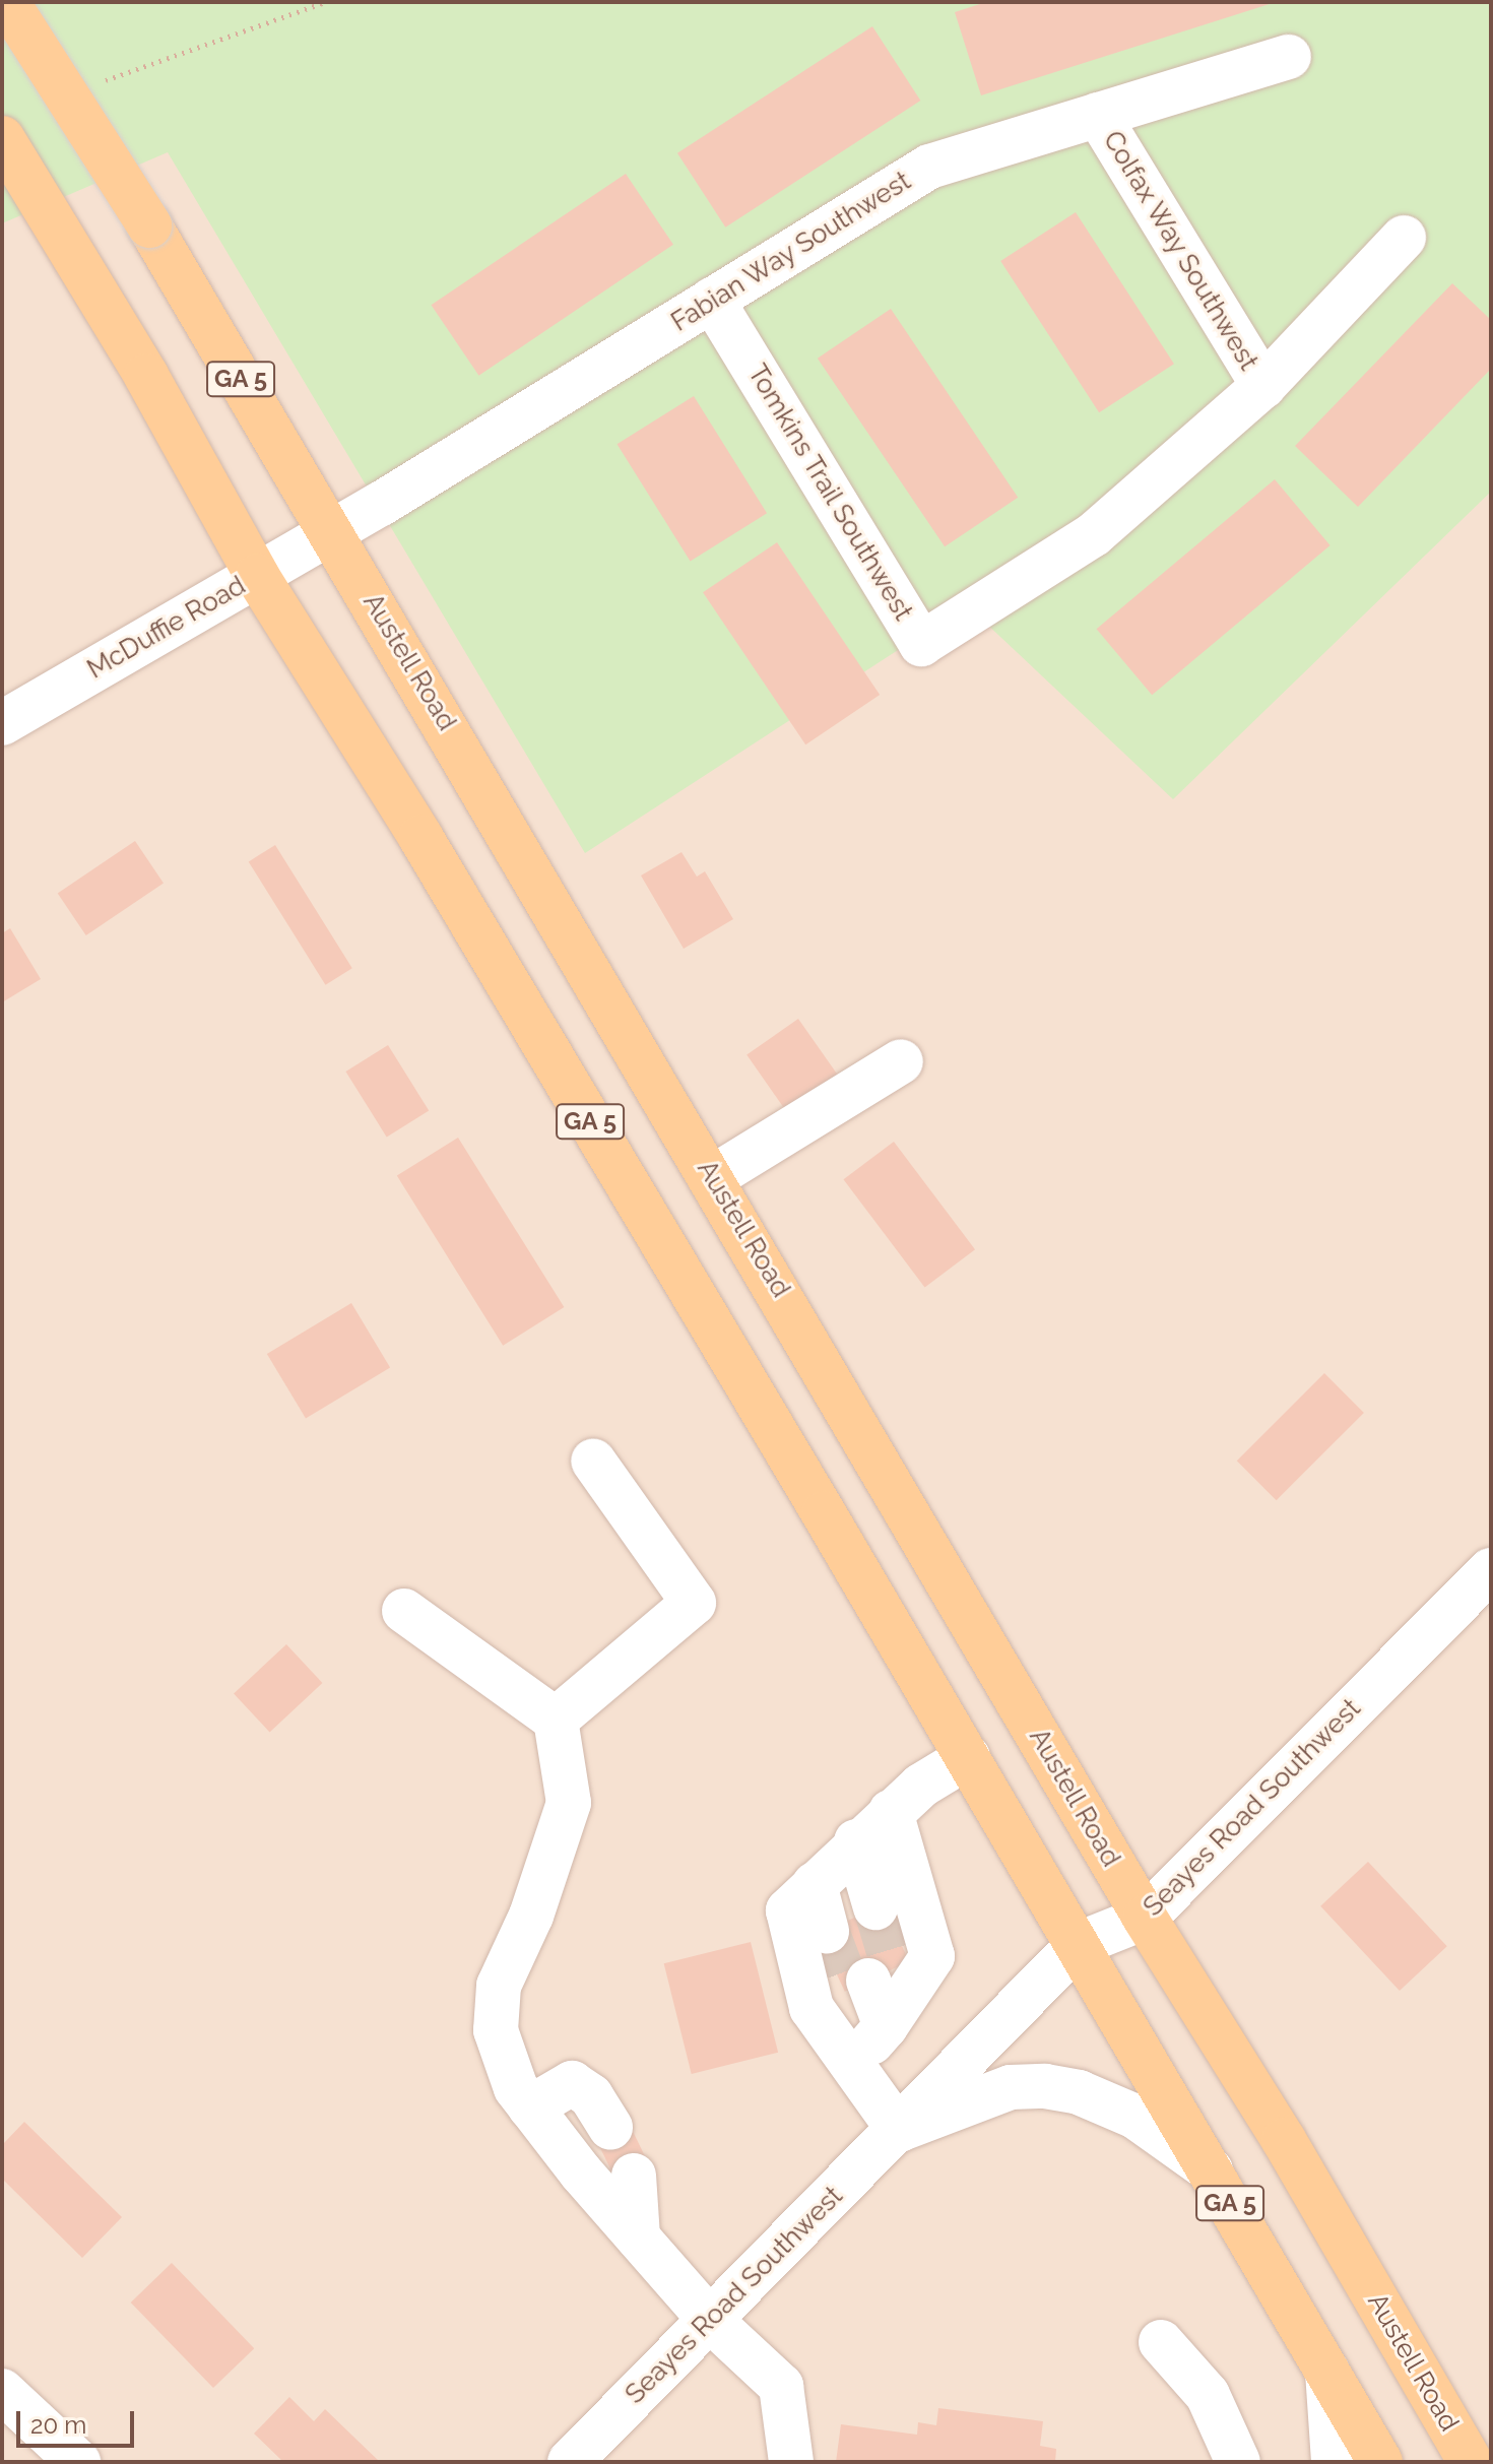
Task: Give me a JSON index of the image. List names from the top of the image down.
{
  "streets": {
    "main road": ["GA 5", "Austell Road"],
    "street": [
      "Colfax Way Southwest",
      "Fabian Way Southwest",
      "Tomkins Trail Southwest",
      "McDuffie Road",
      "Seayes Road Southwest"
    ]
  },
  "crossings": [
    ["Colfax Way Southwest", "Fabian Way Southwest"],
    ["Colfax Way Southwest", "Tomkins Trail Southwest"],
    ["Fabian Way Southwest", "Tomkins Trail Southwest"],
    ["Fabian Way Southwest", "McDuffie Road"],
    ["Fabian Way Southwest", "Austell Road"],
    ["GA 5", "McDuffie Road"],
    ["GA 5", "Seayes Road Southwest"],
    ["McDuffie Road", "Austell Road"],
    ["Austell Road", "Seayes Road Southwest"]
  ],
  "scale_bar": "20 m"
}
